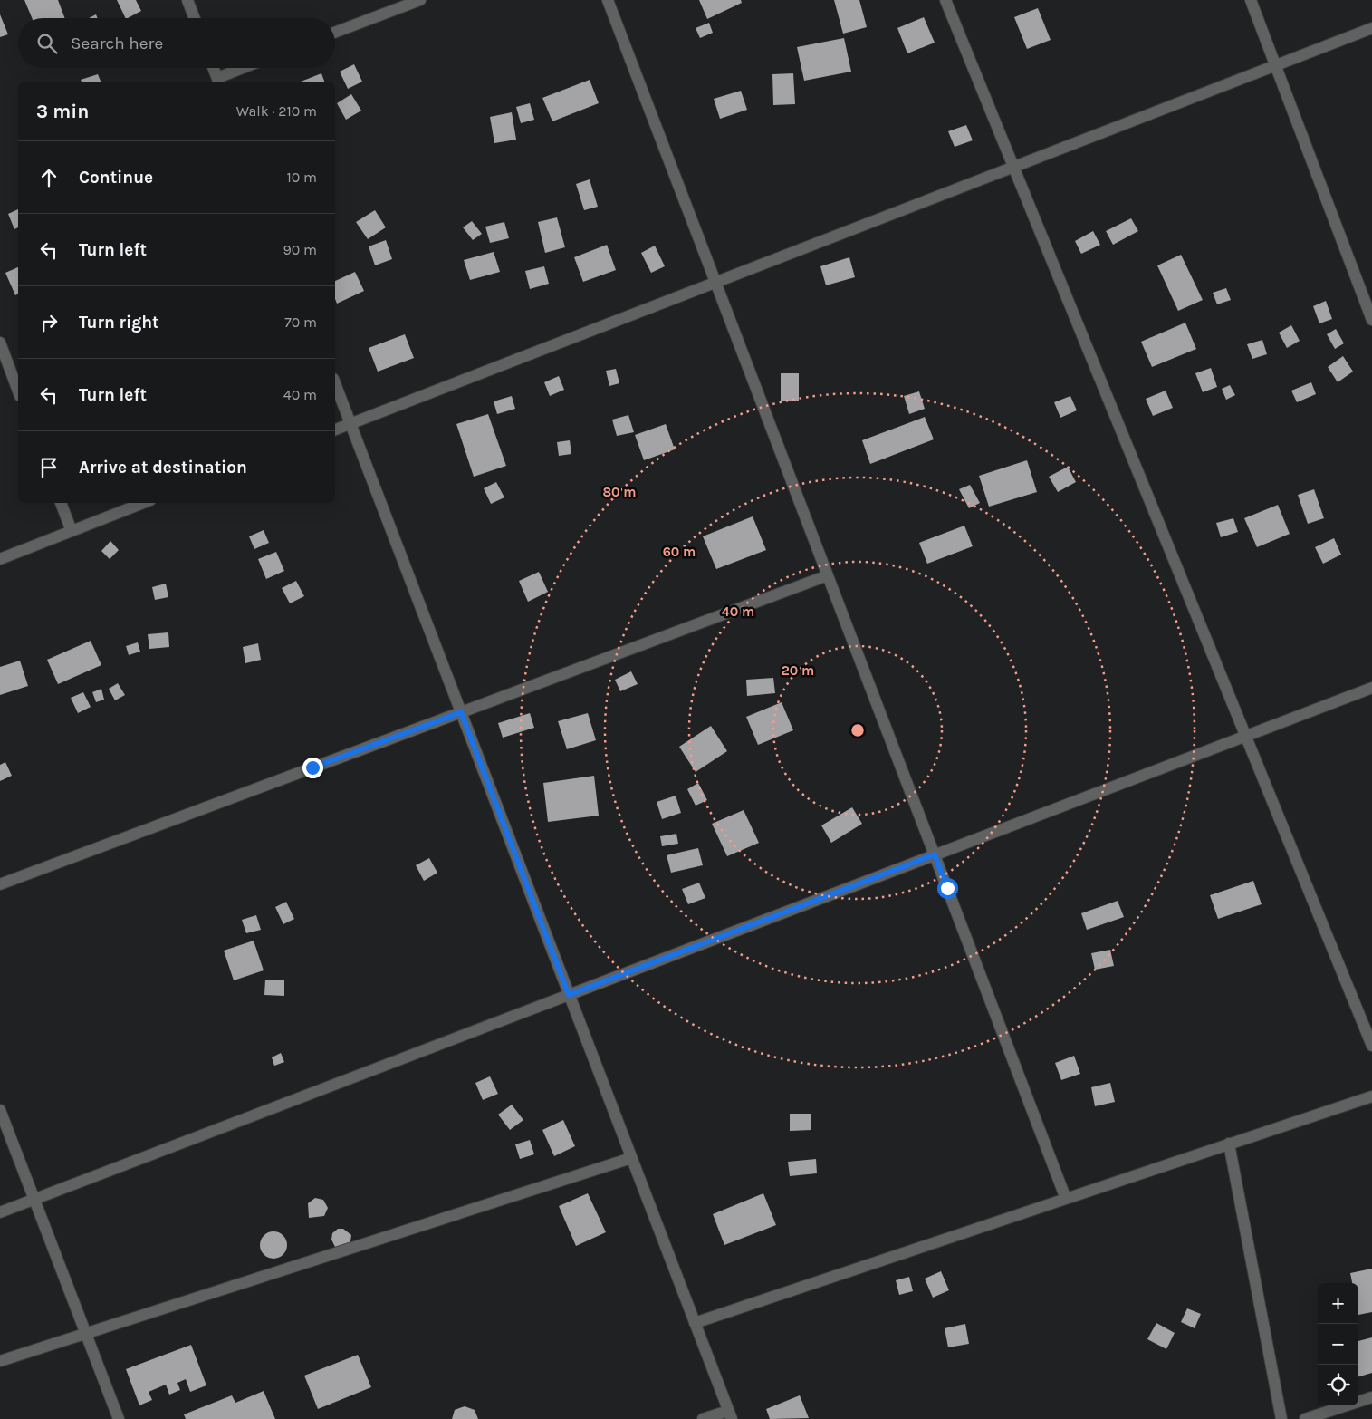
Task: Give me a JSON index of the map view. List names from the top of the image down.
{
  "page": {
    "search": "Search here",
    "heading": ["3 min", "Walk · 210 m"],
    "list": [
      ["Continue", "10 m"],
      ["Turn left", "90 m"],
      ["Turn right", "70 m"],
      ["Turn left", "40 m"],
      "Arrive at destination"
    ],
    "map_buttons": ["+", "−"]
  },
  "rings": [
    "80 m",
    "60 m",
    "40 m",
    "20 m"
  ]
}
